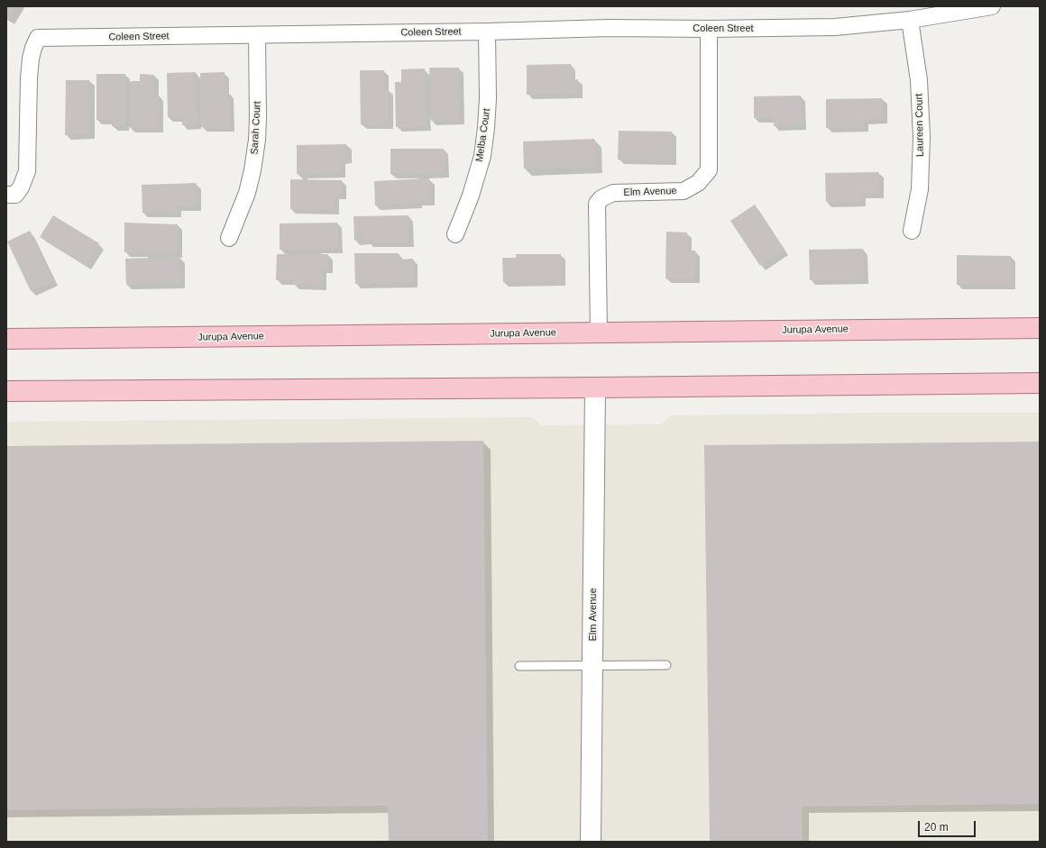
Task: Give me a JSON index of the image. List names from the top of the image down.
{
  "streets": {
    "main road": ["Jurupa Avenue"],
    "street": [
      "Coleen Street",
      "Laureen Court",
      "Sarah Court",
      "Melba Court",
      "Elm Avenue"
    ]
  },
  "crossings": [
    ["Coleen Street", "Laureen Court"],
    ["Coleen Street", "Sarah Court"],
    ["Coleen Street", "Melba Court"],
    ["Coleen Street", "Elm Avenue"],
    ["Elm Avenue", "Jurupa Avenue"]
  ],
  "scale_bar": "20 m"
}
